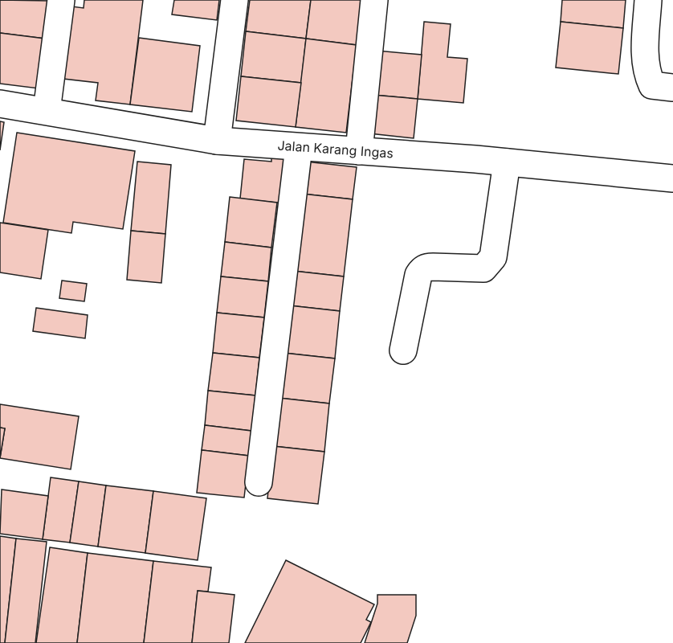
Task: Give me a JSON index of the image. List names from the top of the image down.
{
  "streets": {
    "street": ["Jalan Karang Ingas"]
  }
}
